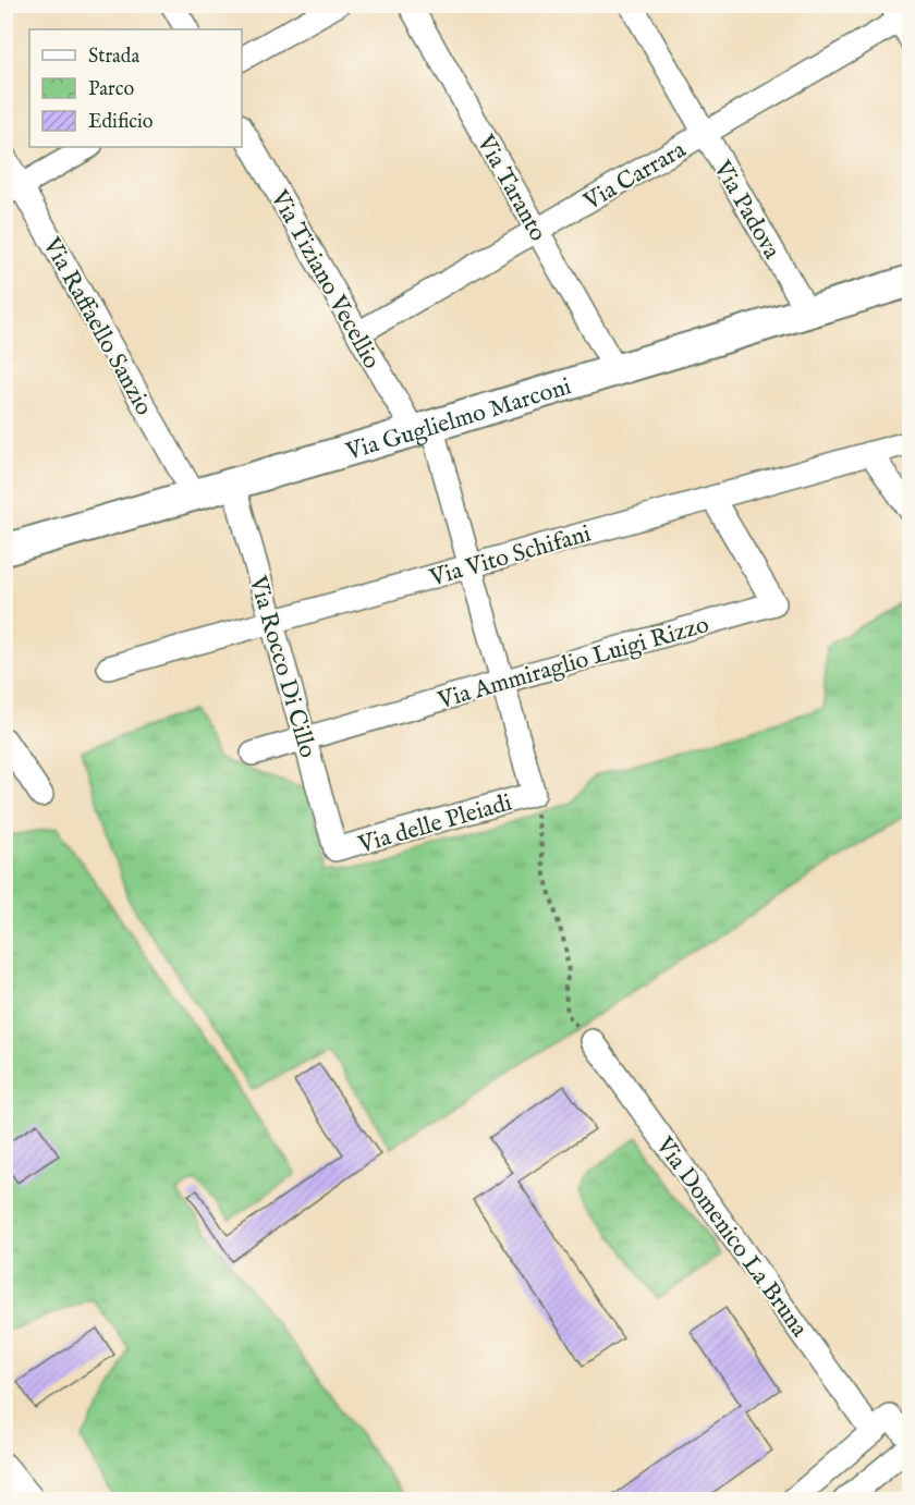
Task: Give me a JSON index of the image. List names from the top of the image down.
{
  "streets": {
    "main road": ["Via Guglielmo Marconi"],
    "street": [
      "Via Carrara",
      "Via Taranto",
      "Via Padova",
      "Via Tiziano Vecellio",
      "Via Raffaello Sanzio",
      "Via Vito Schifani",
      "Via Ammiraglio Luigi Rizzo",
      "Via Rocco Di Cillo",
      "Via delle Pleiadi",
      "Via Domenico La Bruna"
    ]
  },
  "crossings": [
    ["Via Carrara", "Via Taranto"],
    ["Via Carrara", "Via Padova"],
    ["Via Carrara", "Via Tiziano Vecellio"],
    ["Via Taranto", "Via Guglielmo Marconi"],
    ["Via Padova", "Via Guglielmo Marconi"],
    ["Via Tiziano Vecellio", "Via Guglielmo Marconi"],
    ["Via Tiziano Vecellio", "Via Vito Schifani"],
    ["Via Tiziano Vecellio", "Via Ammiraglio Luigi Rizzo"],
    ["Via Tiziano Vecellio", "Via delle Pleiadi"],
    ["Via Raffaello Sanzio", "Via Guglielmo Marconi"],
    ["Via Guglielmo Marconi", "Via Rocco Di Cillo"],
    ["Via Vito Schifani", "Via Ammiraglio Luigi Rizzo"],
    ["Via Vito Schifani", "Via Rocco Di Cillo"],
    ["Via Ammiraglio Luigi Rizzo", "Via Rocco Di Cillo"],
    ["Via Rocco Di Cillo", "Via delle Pleiadi"]
  ],
  "legend": ["Strada", "Parco", "Edificio"]
}
